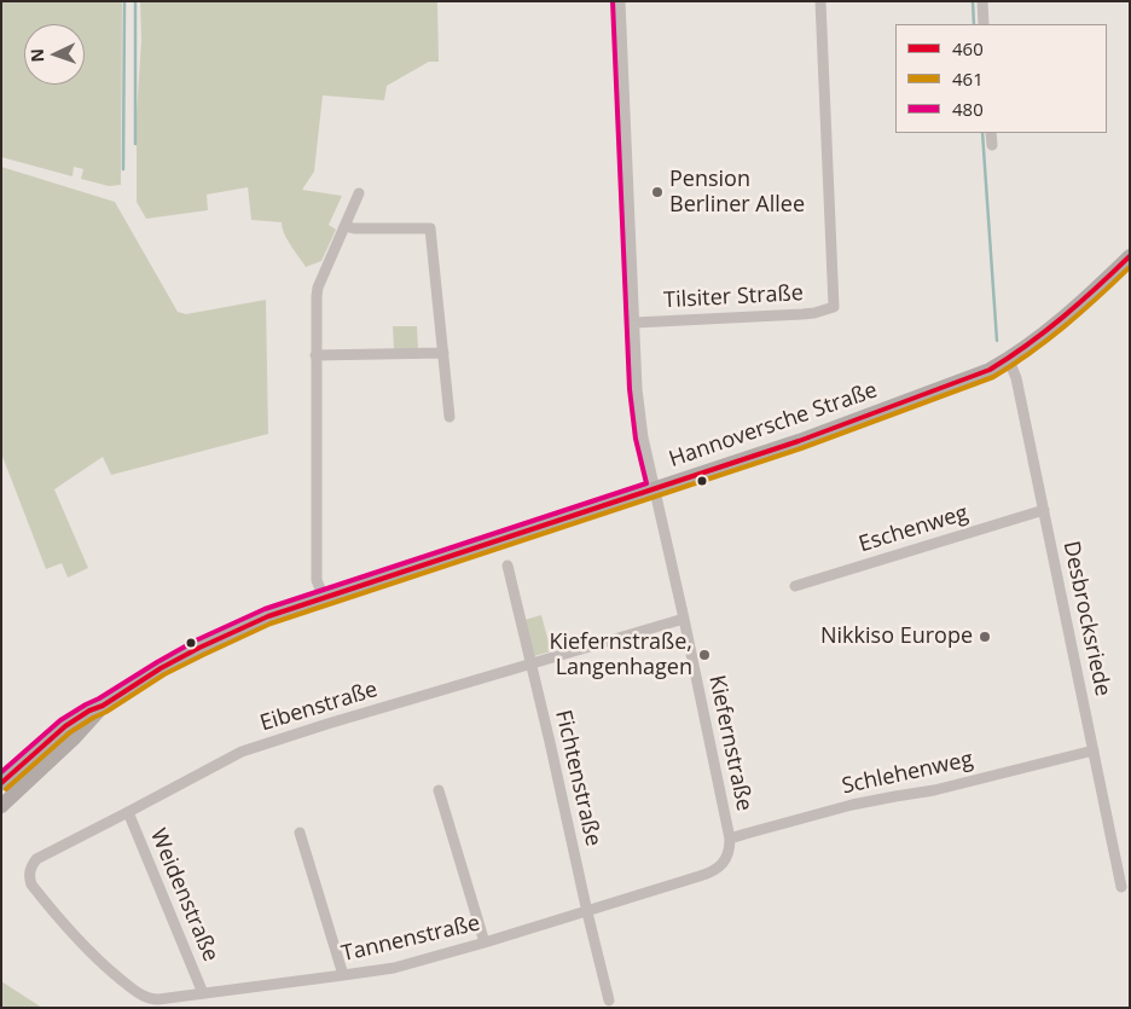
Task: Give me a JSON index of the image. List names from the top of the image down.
{
  "streets": {
    "main road": ["Hannoversche Straße"],
    "street": [
      "Tilsiter Straße",
      "Eschenweg",
      "Desbrocksriede",
      "Eibenstraße",
      "Kiefernstraße",
      "Schlehenweg",
      "Fichtenstraße",
      "Weidenstraße",
      "Tannenstraße"
    ]
  },
  "crossings": [
    ["Tilsiter Straße", "Kiefernstraße"],
    ["Hannoversche Straße", "Desbrocksriede"],
    ["Hannoversche Straße", "Kiefernstraße"],
    ["Eschenweg", "Desbrocksriede"],
    ["Desbrocksriede", "Schlehenweg"],
    ["Eibenstraße", "Kiefernstraße"],
    ["Eibenstraße", "Fichtenstraße"],
    ["Eibenstraße", "Weidenstraße"],
    ["Eibenstraße", "Tannenstraße"],
    ["Kiefernstraße", "Schlehenweg"],
    ["Kiefernstraße", "Fichtenstraße"],
    ["Kiefernstraße", "Tannenstraße"],
    ["Fichtenstraße", "Tannenstraße"],
    ["Weidenstraße", "Tannenstraße"]
  ],
  "places": ["Pension Berliner Allee", "Nikkiso Europe", "Kiefernstraße, Langenhagen"],
  "lines": ["transit line 480", "transit line 460", "transit line 461"],
  "legend": ["460", "461", "480"],
  "north": "left"
}
